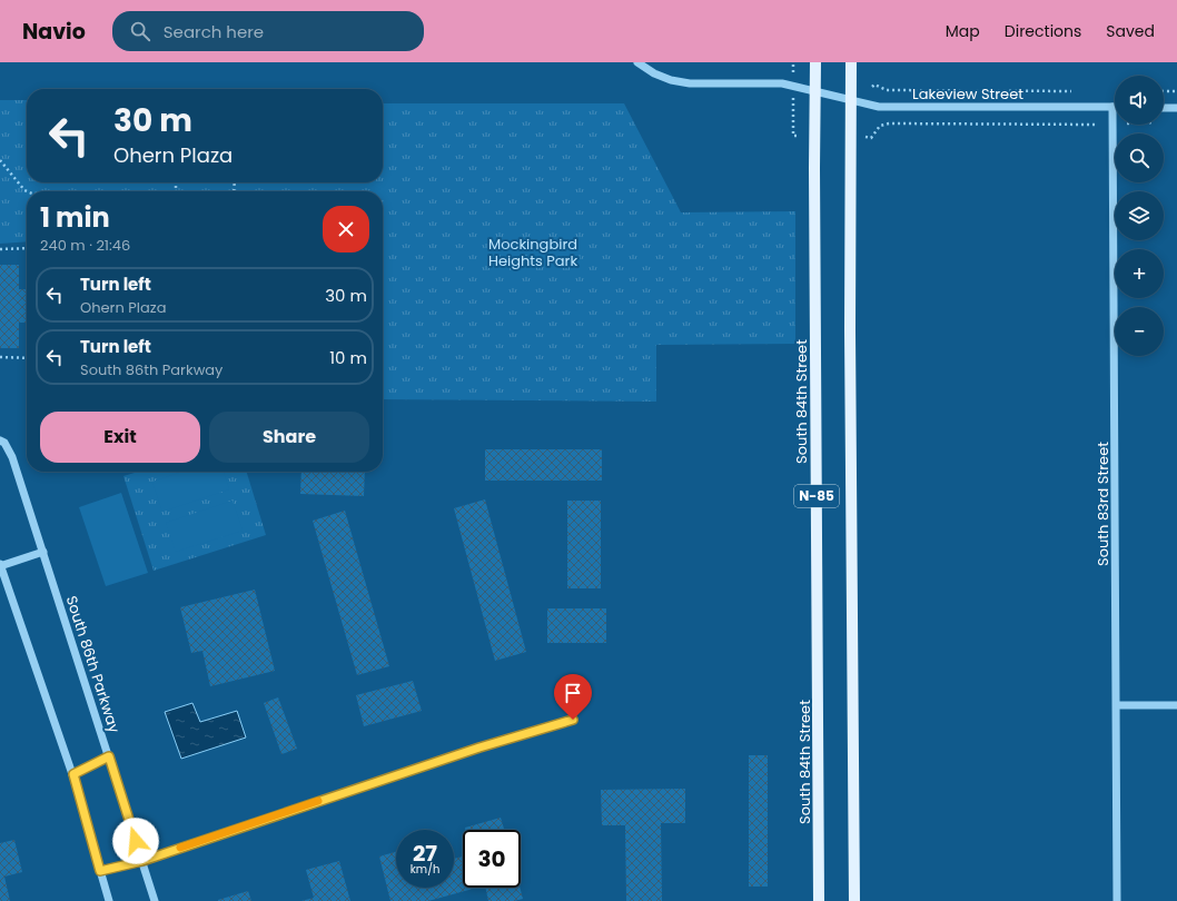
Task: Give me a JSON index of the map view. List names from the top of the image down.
{
  "streets": {
    "main road": ["South 84th Street", "N-85"],
    "street": ["Lakeview Street", "South 83rd Street", "South 86th Parkway"]
  },
  "crossings": [
    ["Lakeview Street", "South 84th Street"],
    ["Lakeview Street", "N-85"],
    ["Lakeview Street", "South 83rd Street"]
  ],
  "parks": ["Mockingbird Heights Park"],
  "page": {
    "header": "Navio",
    "search": "Search here",
    "nav": ["Map", "Directions", "Saved"],
    "map_buttons": ["+", "−"],
    "turn": ["30 m", "Ohern Plaza"],
    "heading": ["1 min", "240 m · 21:46"],
    "list": [
      {
        "name": "Turn left",
        "note": "Ohern Plaza",
        "value": "30 m"
      },
      {
        "name": "Turn left",
        "note": "South 86th Parkway",
        "value": "10 m"
      }
    ],
    "buttons": ["Exit", "Share"],
    "speed": "27 km/h",
    "limit": "30"
  }
}
